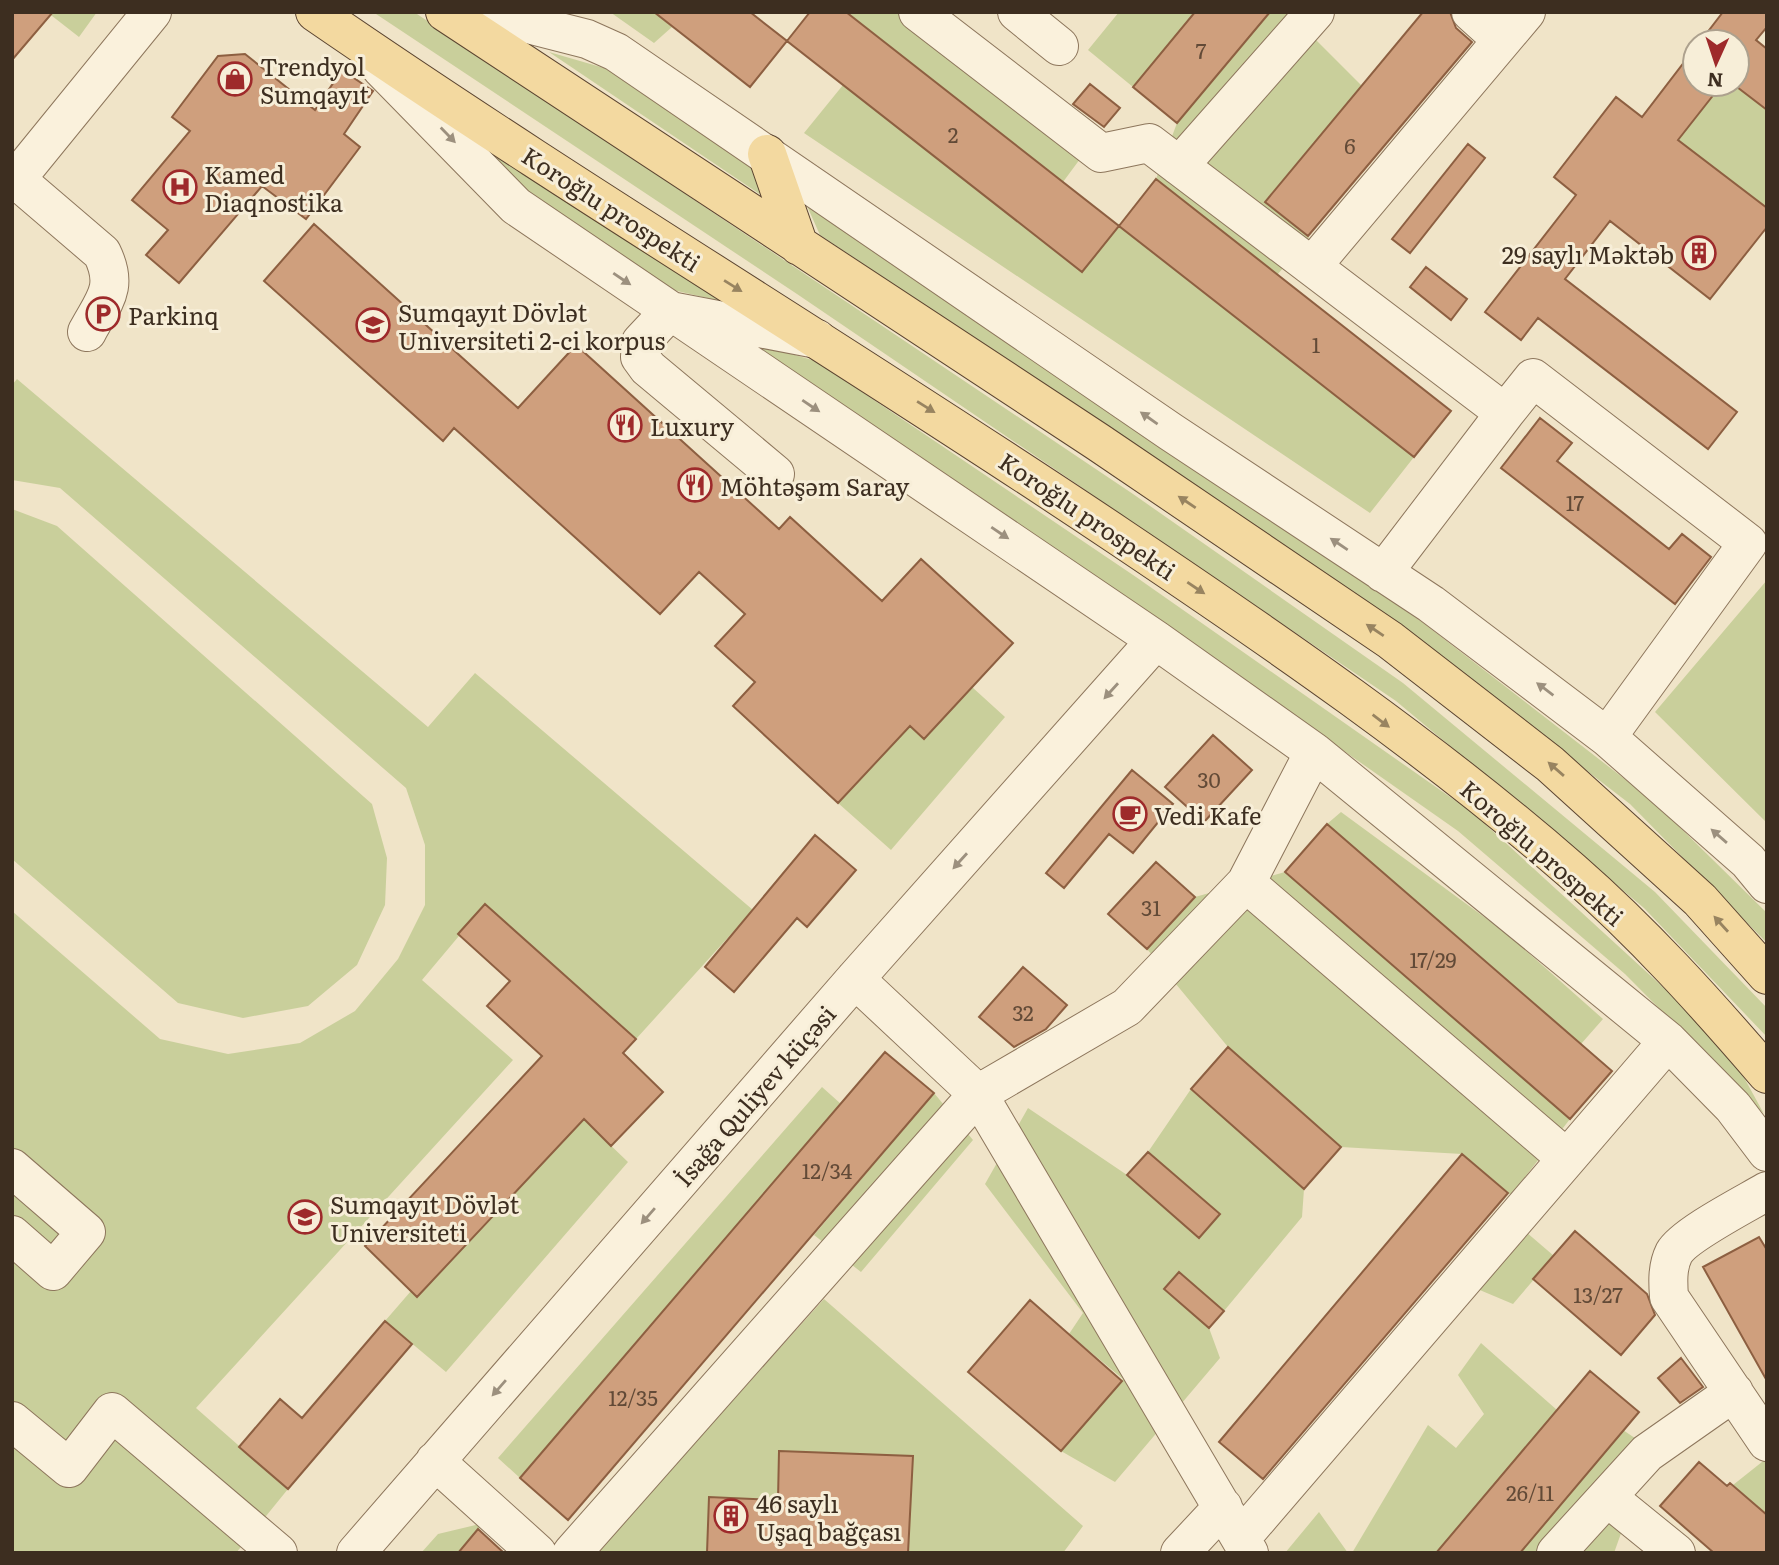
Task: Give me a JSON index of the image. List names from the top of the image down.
{
  "streets": {
    "main road": ["Koroğlu prospekti"],
    "street": ["İsağa Quliyev küçəsi"]
  },
  "places": {
    "shop": ["Trendyol Sumqayıt"],
    "hospital": ["Kamed Diaqnostika"],
    "building": ["29 saylı Məktəb", "46 saylı Uşaq bağçası"],
    "parking": ["Parkinq"],
    "school or university": ["Sumqayıt Dövlət Universiteti 2-ci korpus", "Sumqayıt Dövlət Universiteti"],
    "restaurant": ["Luxury", "Möhtəşəm Saray"],
    "cafe": ["Vedi Kafe"]
  },
  "house_numbers": [
    "7",
    "2",
    "6",
    "1",
    "17",
    "30",
    "31",
    "17/29",
    "32",
    "12/34",
    "13/27",
    "12/35",
    "26/11"
  ],
  "north": "bottom"
}
